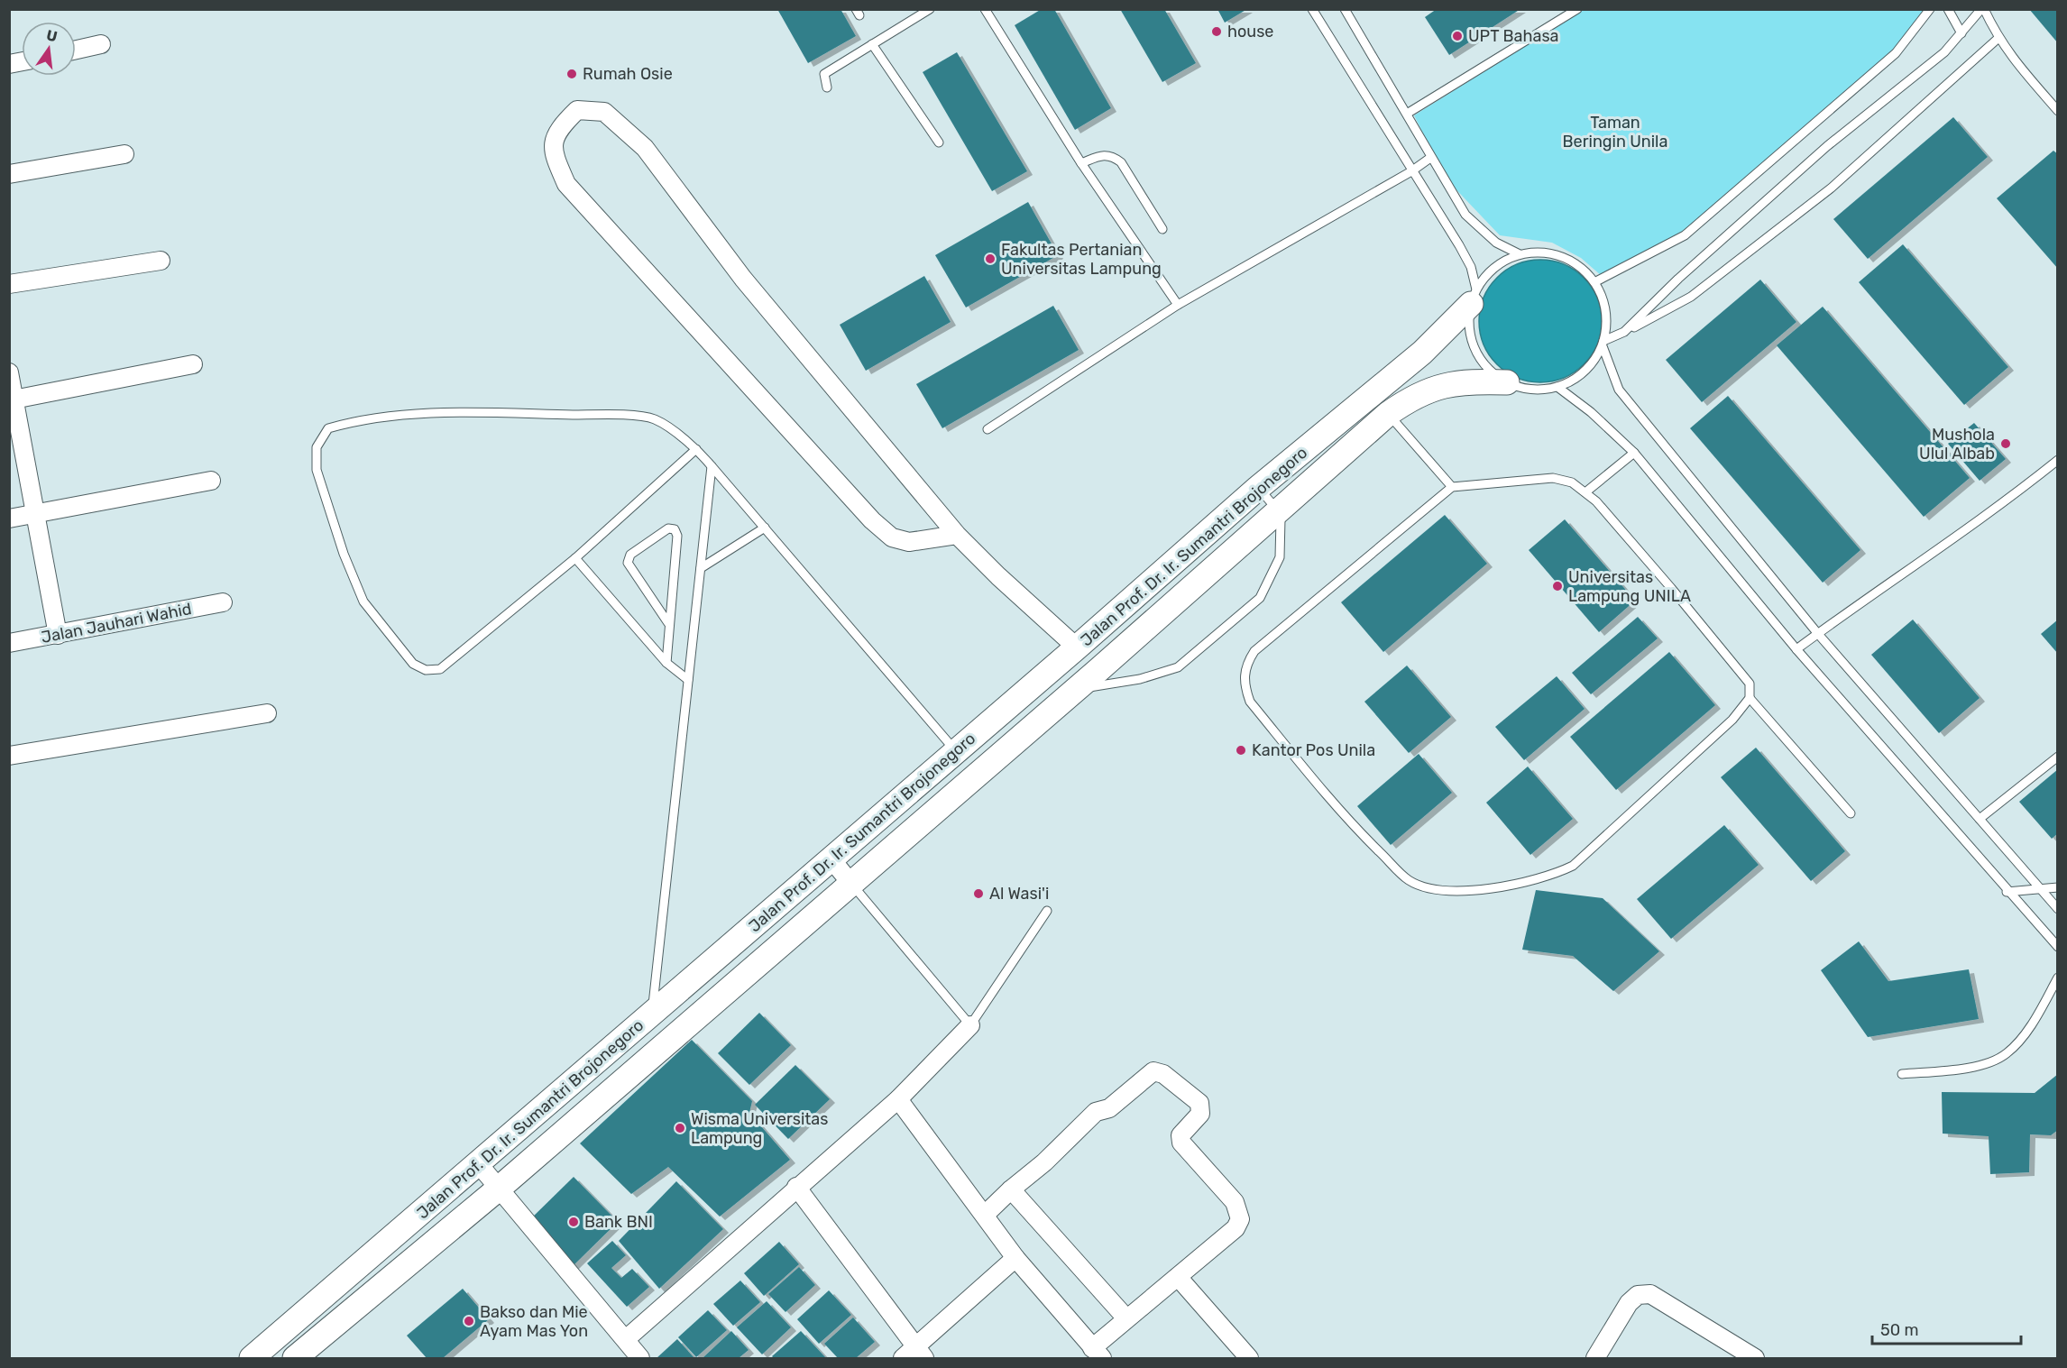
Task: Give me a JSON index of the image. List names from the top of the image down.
{
  "streets": {
    "street": ["Jalan Prof. Dr. Ir. Sumantri Brojonegoro", "Jalan Jauhari Wahid"]
  },
  "parks": ["Taman Beringin Unila"],
  "places": [
    "house",
    "UPT Bahasa",
    "Rumah Osie",
    "Fakultas Pertanian Universitas Lampung",
    "Mushola Ulul Albab",
    "Universitas Lampung UNILA",
    "Kantor Pos Unila",
    "Al Wasi'i",
    "Wisma Universitas Lampung",
    "Bank BNI",
    "Bakso dan Mie Ayam Mas Yon"
  ],
  "scale_bar": "50 m",
  "north": "top"
}
